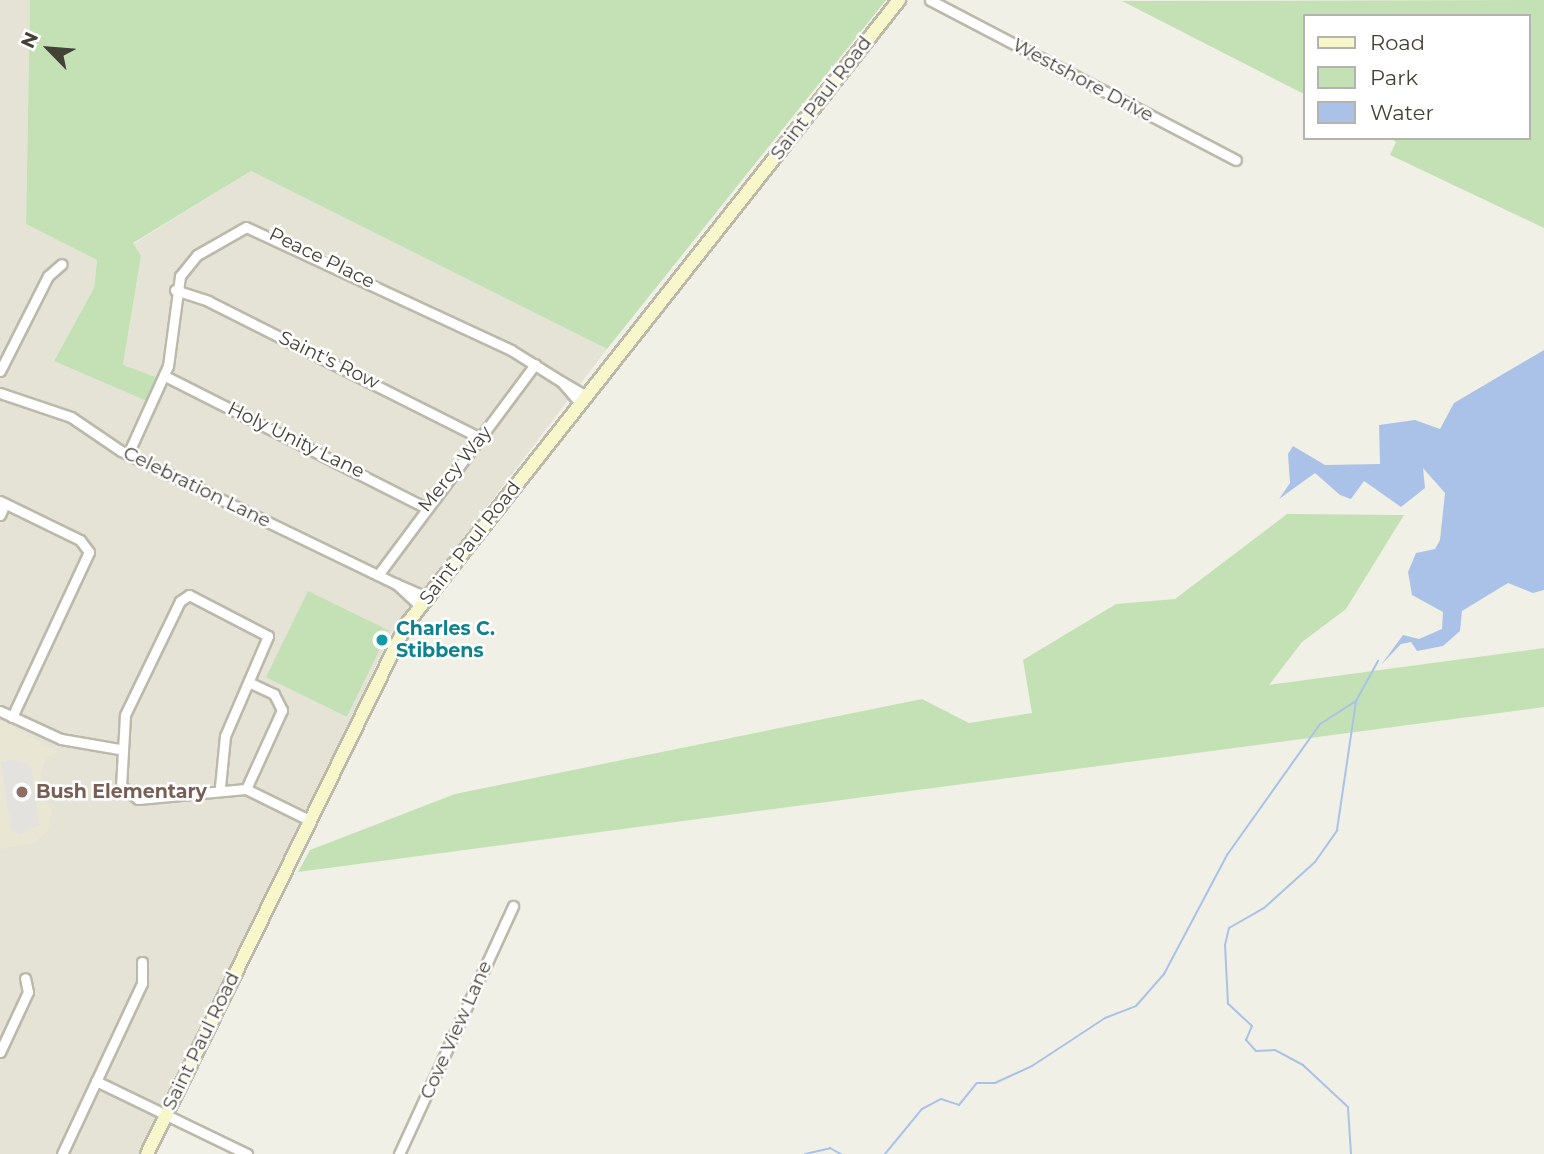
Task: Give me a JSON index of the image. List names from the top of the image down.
{
  "streets": {
    "street": [
      "Westshore Drive",
      "Saint Paul Road",
      "Peace Place",
      "Saint's Row",
      "Holy Unity Lane",
      "Mercy Way",
      "Celebration Lane",
      "Cove View Lane"
    ]
  },
  "crossings": [
    ["Saint Paul Road", "Peace Place"],
    ["Saint Paul Road", "Celebration Lane"],
    ["Peace Place", "Saint's Row"],
    ["Peace Place", "Holy Unity Lane"],
    ["Peace Place", "Mercy Way"],
    ["Peace Place", "Celebration Lane"],
    ["Saint's Row", "Mercy Way"],
    ["Holy Unity Lane", "Mercy Way"],
    ["Mercy Way", "Celebration Lane"]
  ],
  "places": ["Charles C. Stibbens", "Bush Elementary"],
  "legend": ["Road", "Park", "Water"],
  "north": "top left"
}
